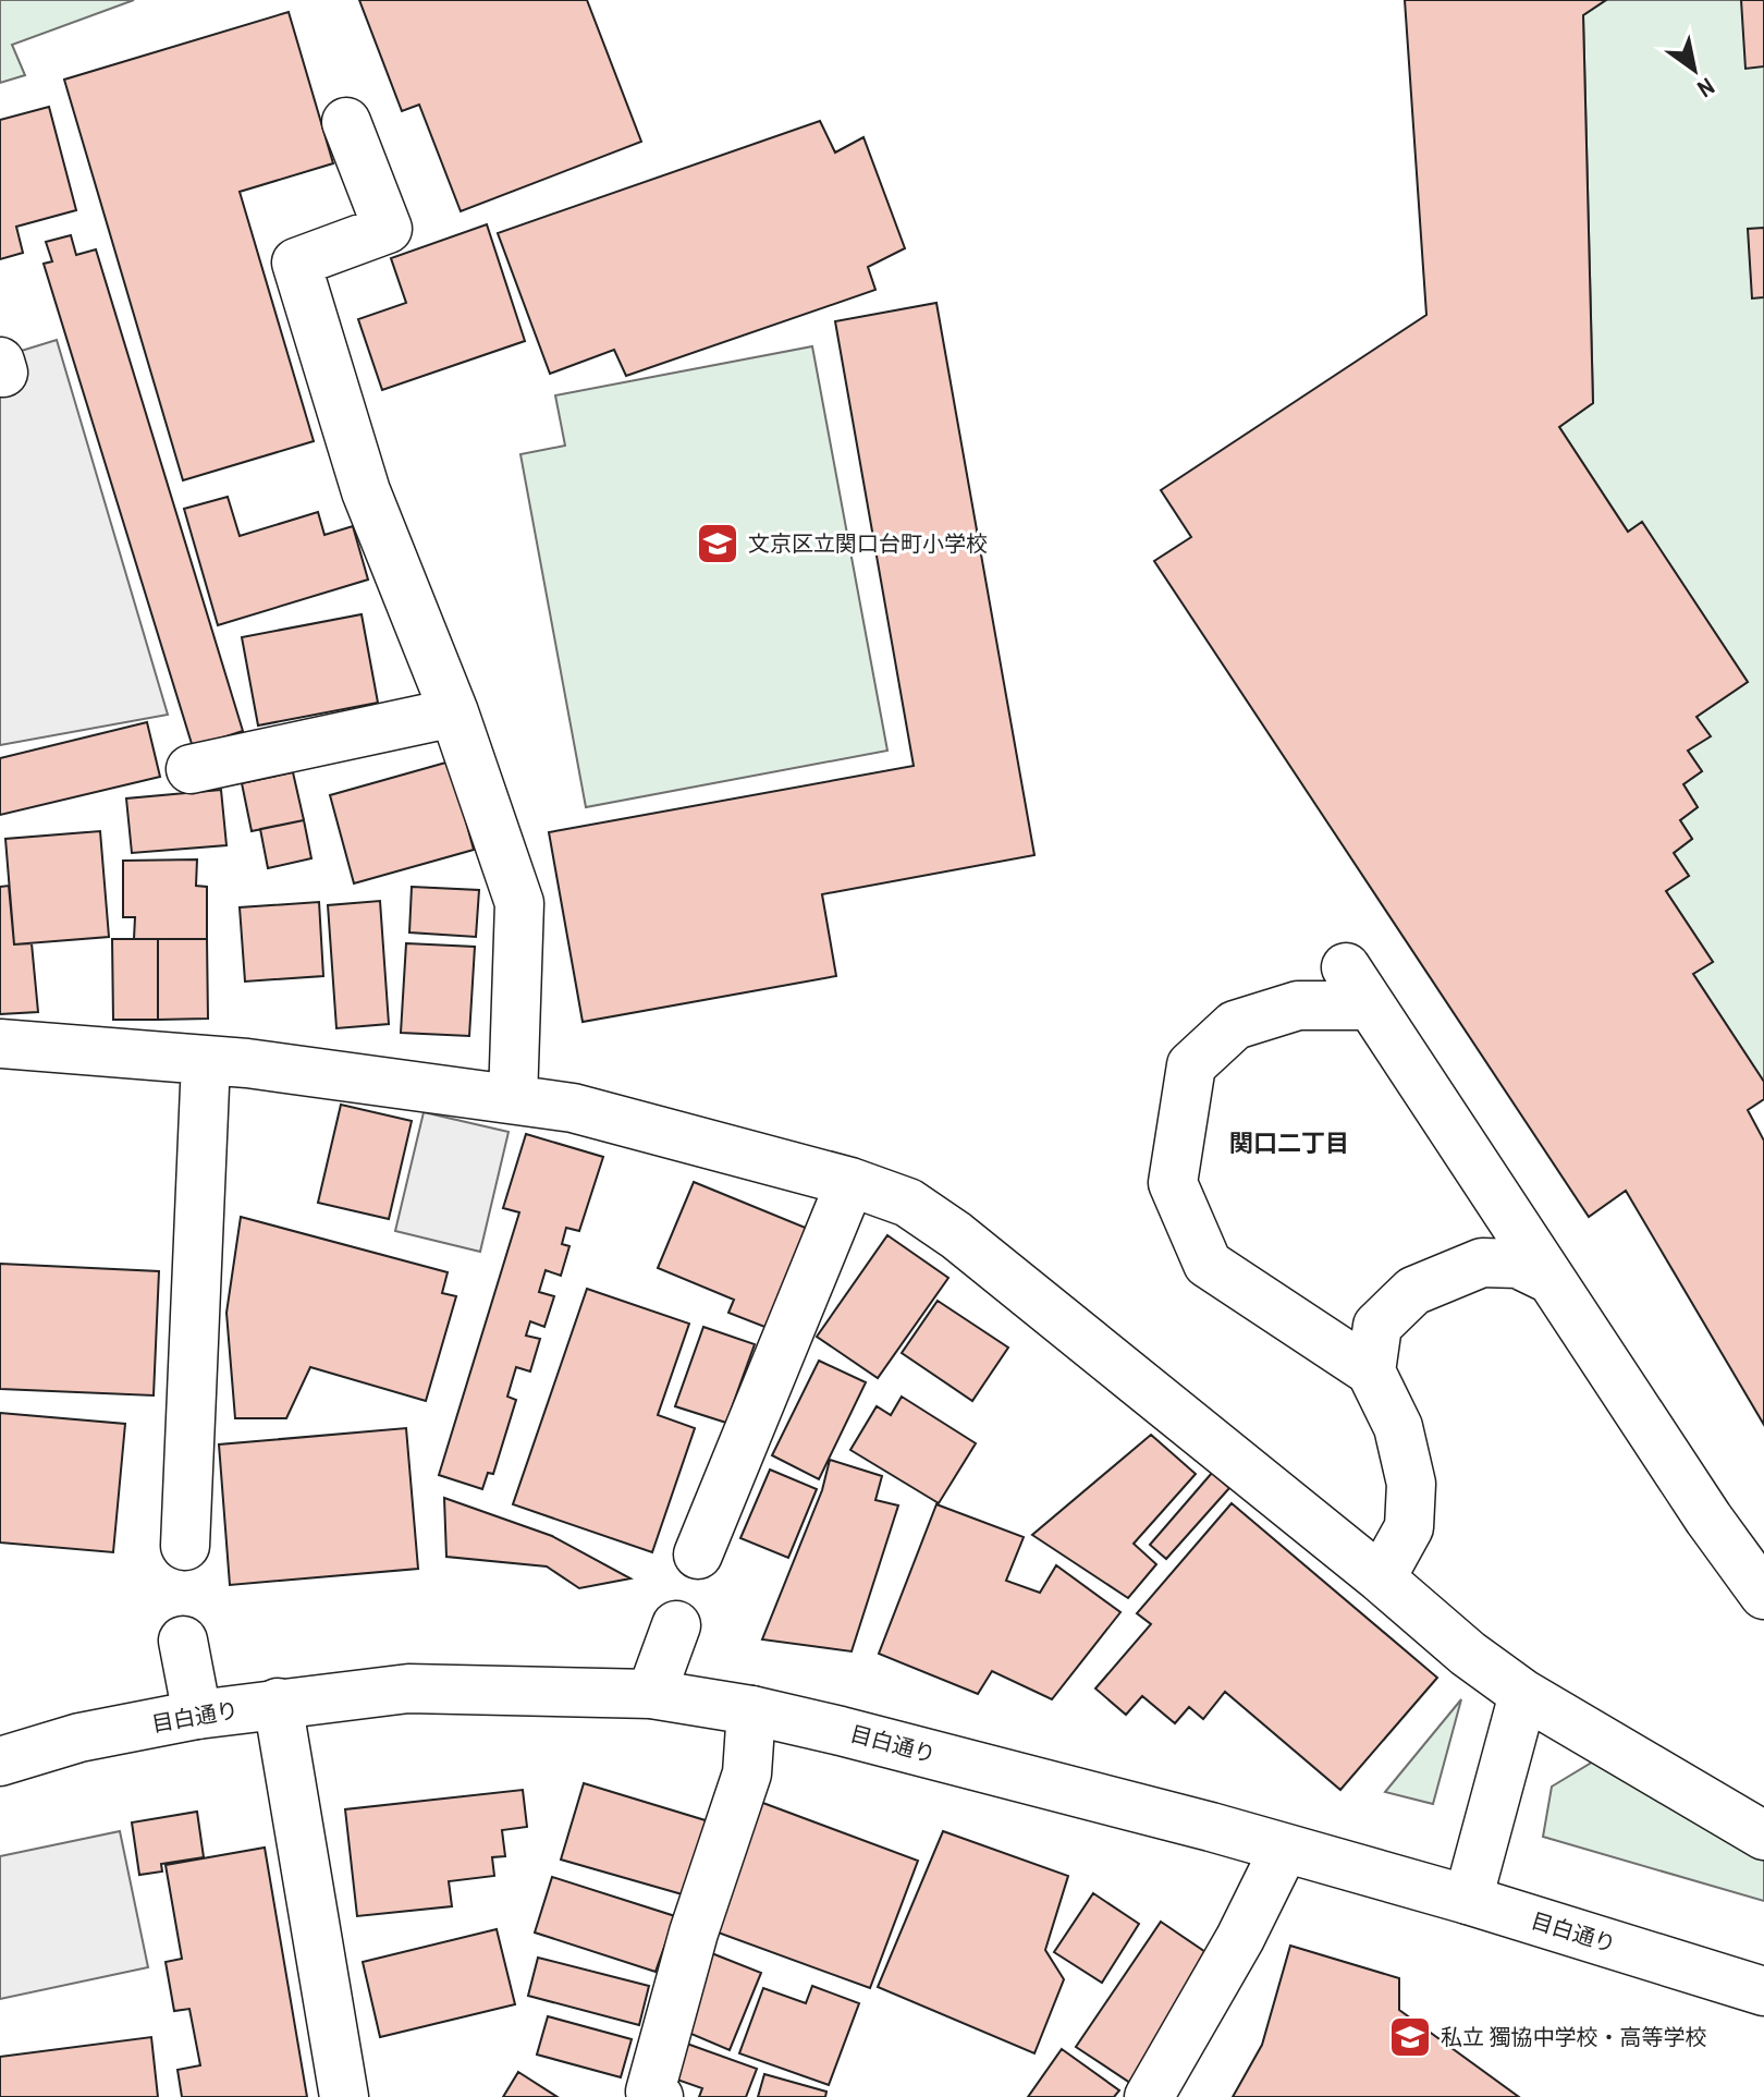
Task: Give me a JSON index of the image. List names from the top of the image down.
{
  "streets": {
    "street": ["目白通り"]
  },
  "districts": ["関口二丁目"],
  "places": {
    "school or university": ["文京区立関口台町小学校", "私立 獨協中学校・高等学校"]
  },
  "north": "bottom right"
}
